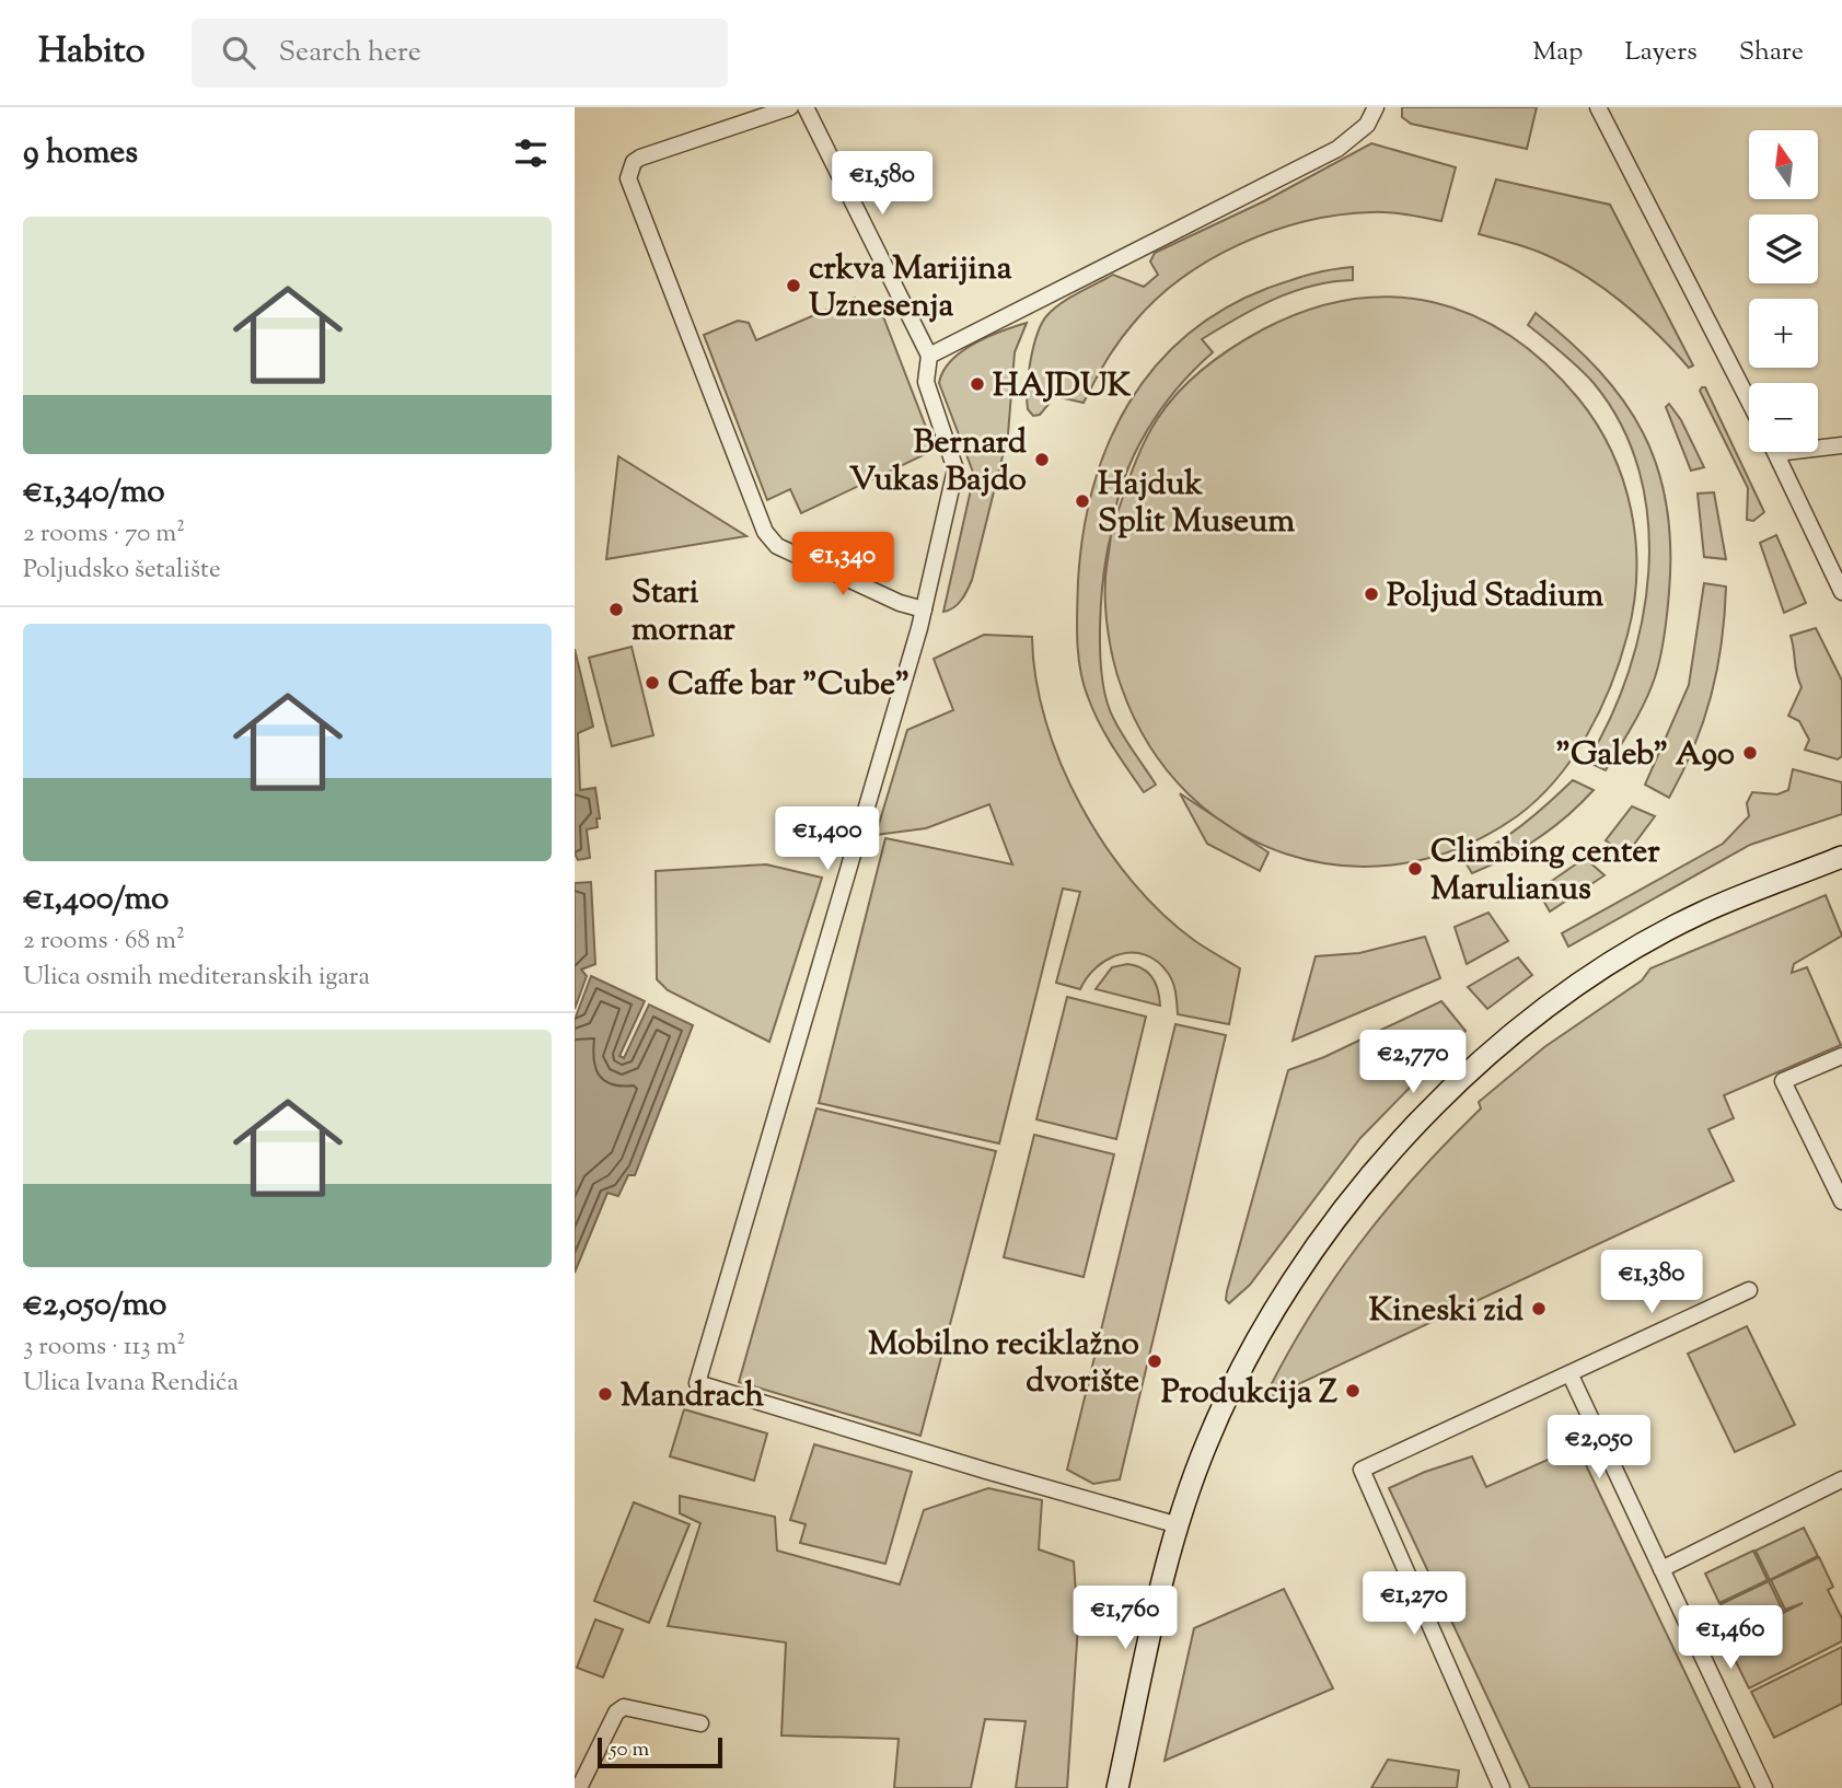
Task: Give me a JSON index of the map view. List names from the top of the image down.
{
  "places": [
    "crkva Marijina Uznesenja",
    "HAJDUK",
    "Bernard Vukas Bajdo",
    "Hajduk Split Museum",
    "Poljud Stadium",
    "Stari mornar",
    "Caffe bar \"Cube\"",
    "\"Galeb\" A90",
    "Climbing center Marulianus",
    "Kineski zid",
    "Mobilno reciklažno dvorište",
    "Produkcija Z",
    "Mandrach"
  ],
  "scale_bar": "50 m",
  "north": "top",
  "page": {
    "header": "Habito",
    "search": "Search here",
    "nav": ["Map", "Layers", "Share"],
    "heading": "9 homes",
    "map_buttons": ["+", "−"],
    "price": [
      "€1,580",
      "€1,340",
      "€1,400",
      "€2,770",
      "€1,380",
      "€2,050",
      "€1,270",
      "€1,760",
      "€1,460"
    ],
    "list": [
      {
        "name": "€1,340/mo",
        "note": "2 rooms · 70 m² · Poljudsko šetalište"
      },
      {
        "name": "€1,400/mo",
        "note": "2 rooms · 68 m² · Ulica osmih mediteranskih igara"
      },
      {
        "name": "€2,050/mo",
        "note": "3 rooms · 113 m² · Ulica Ivana Rendića"
      }
    ],
    "scale": "50 m"
  }
}
